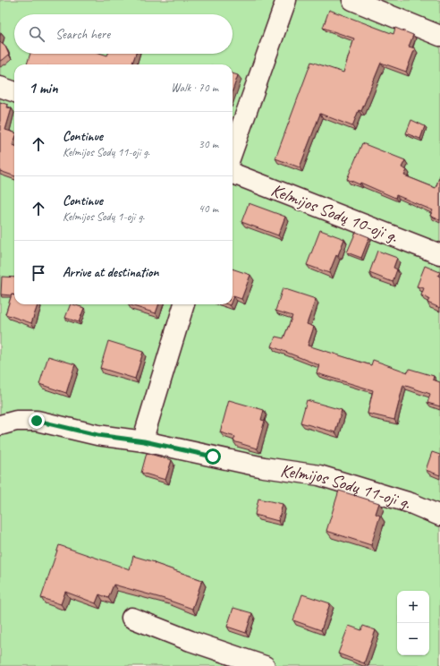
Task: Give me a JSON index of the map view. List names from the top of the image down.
{
  "streets": {
    "street": ["Kelmijos Sodų 10-oji g.", "Kelmijos Sodų 11-oji g."]
  },
  "page": {
    "search": "Search here",
    "heading": ["1 min", "Walk · 70 m"],
    "list": [
      ["Continue", "Kelmijos Sodų 11-oji g.", "30 m"],
      ["Continue", "Kelmijos Sodų 1-oji g.", "40 m"],
      "Arrive at destination"
    ],
    "map_buttons": ["+", "−"]
  }
}
